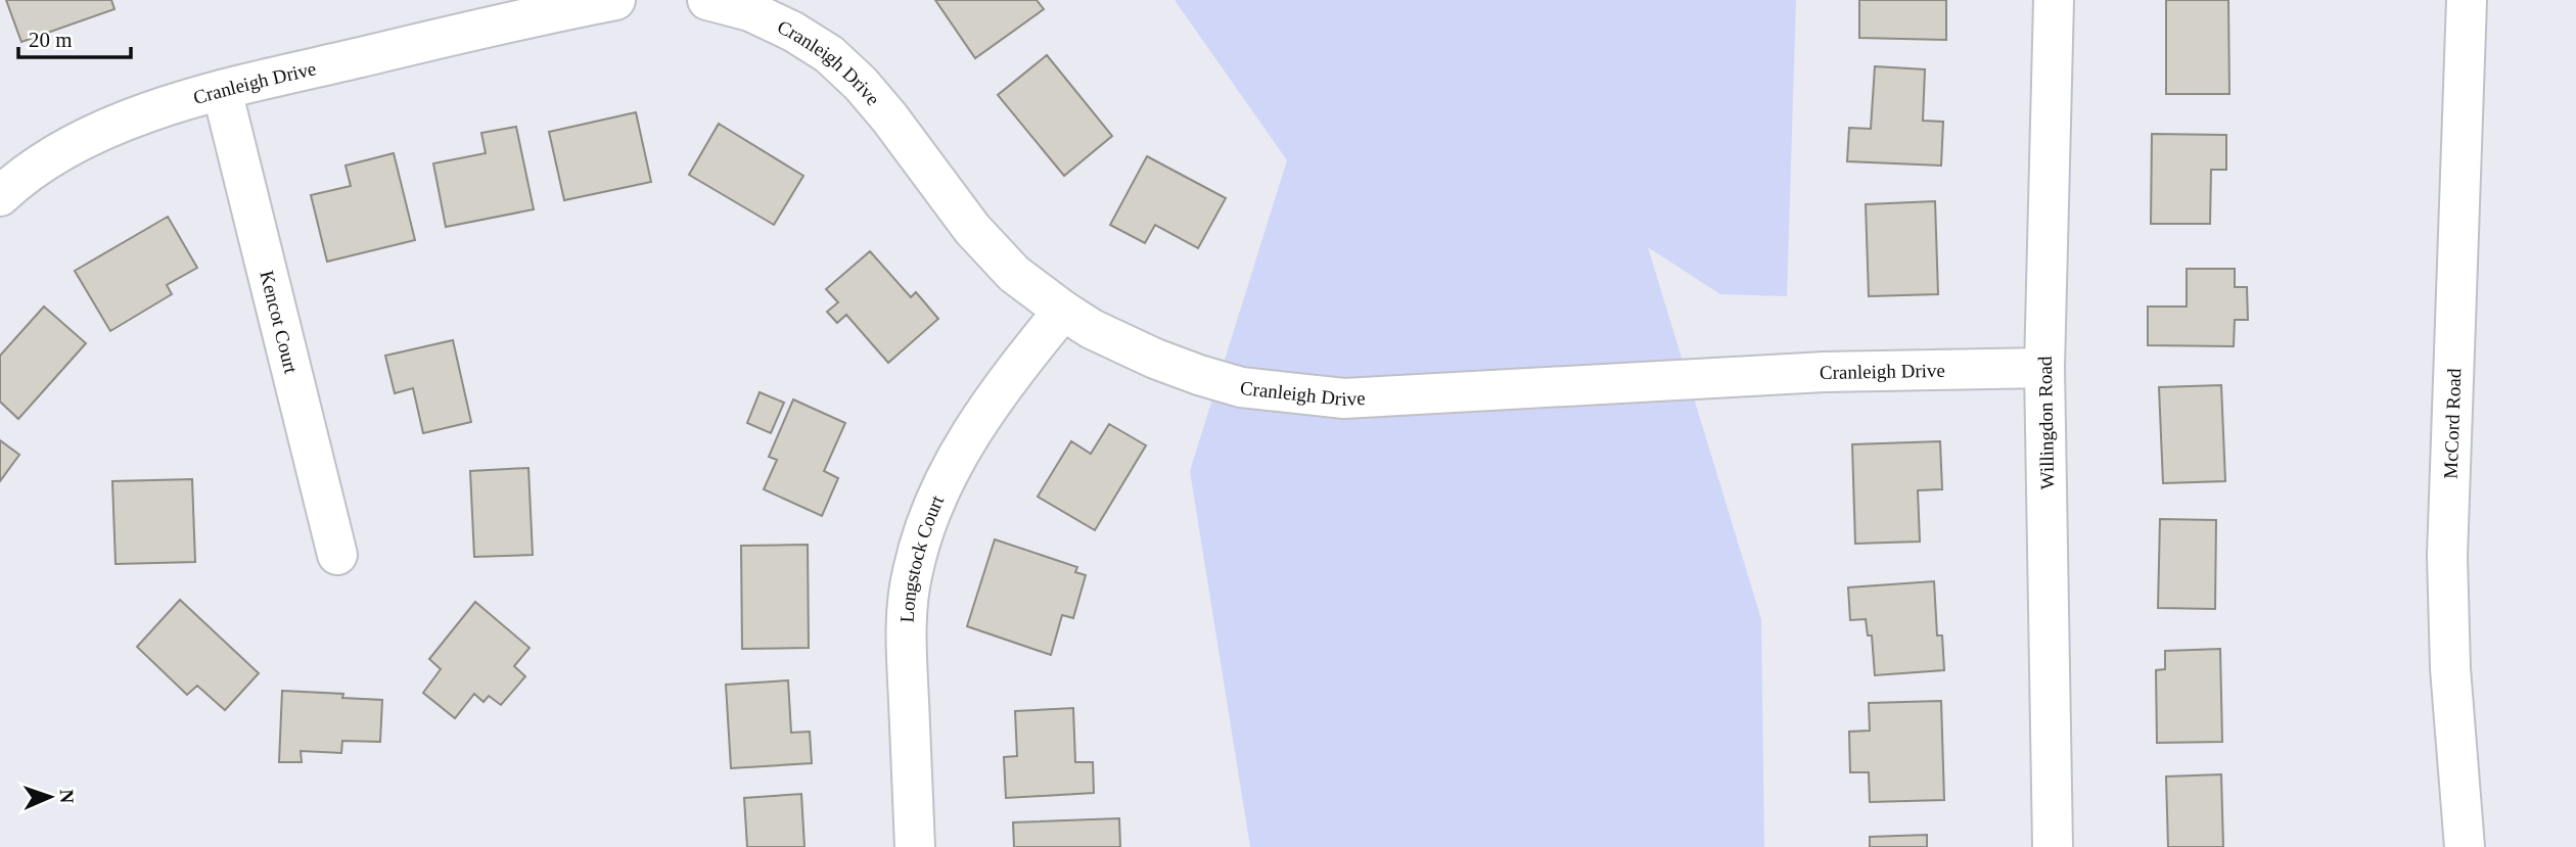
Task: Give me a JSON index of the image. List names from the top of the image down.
{
  "streets": {
    "street": [
      "Cranleigh Drive",
      "Kencot Court",
      "Willingdon Road",
      "McCord Road",
      "Longstock Court"
    ]
  },
  "crossings": [
    ["Cranleigh Drive", "Kencot Court"],
    ["Cranleigh Drive", "Willingdon Road"],
    ["Cranleigh Drive", "Longstock Court"]
  ],
  "scale_bar": "20 m",
  "north": "right"
}
